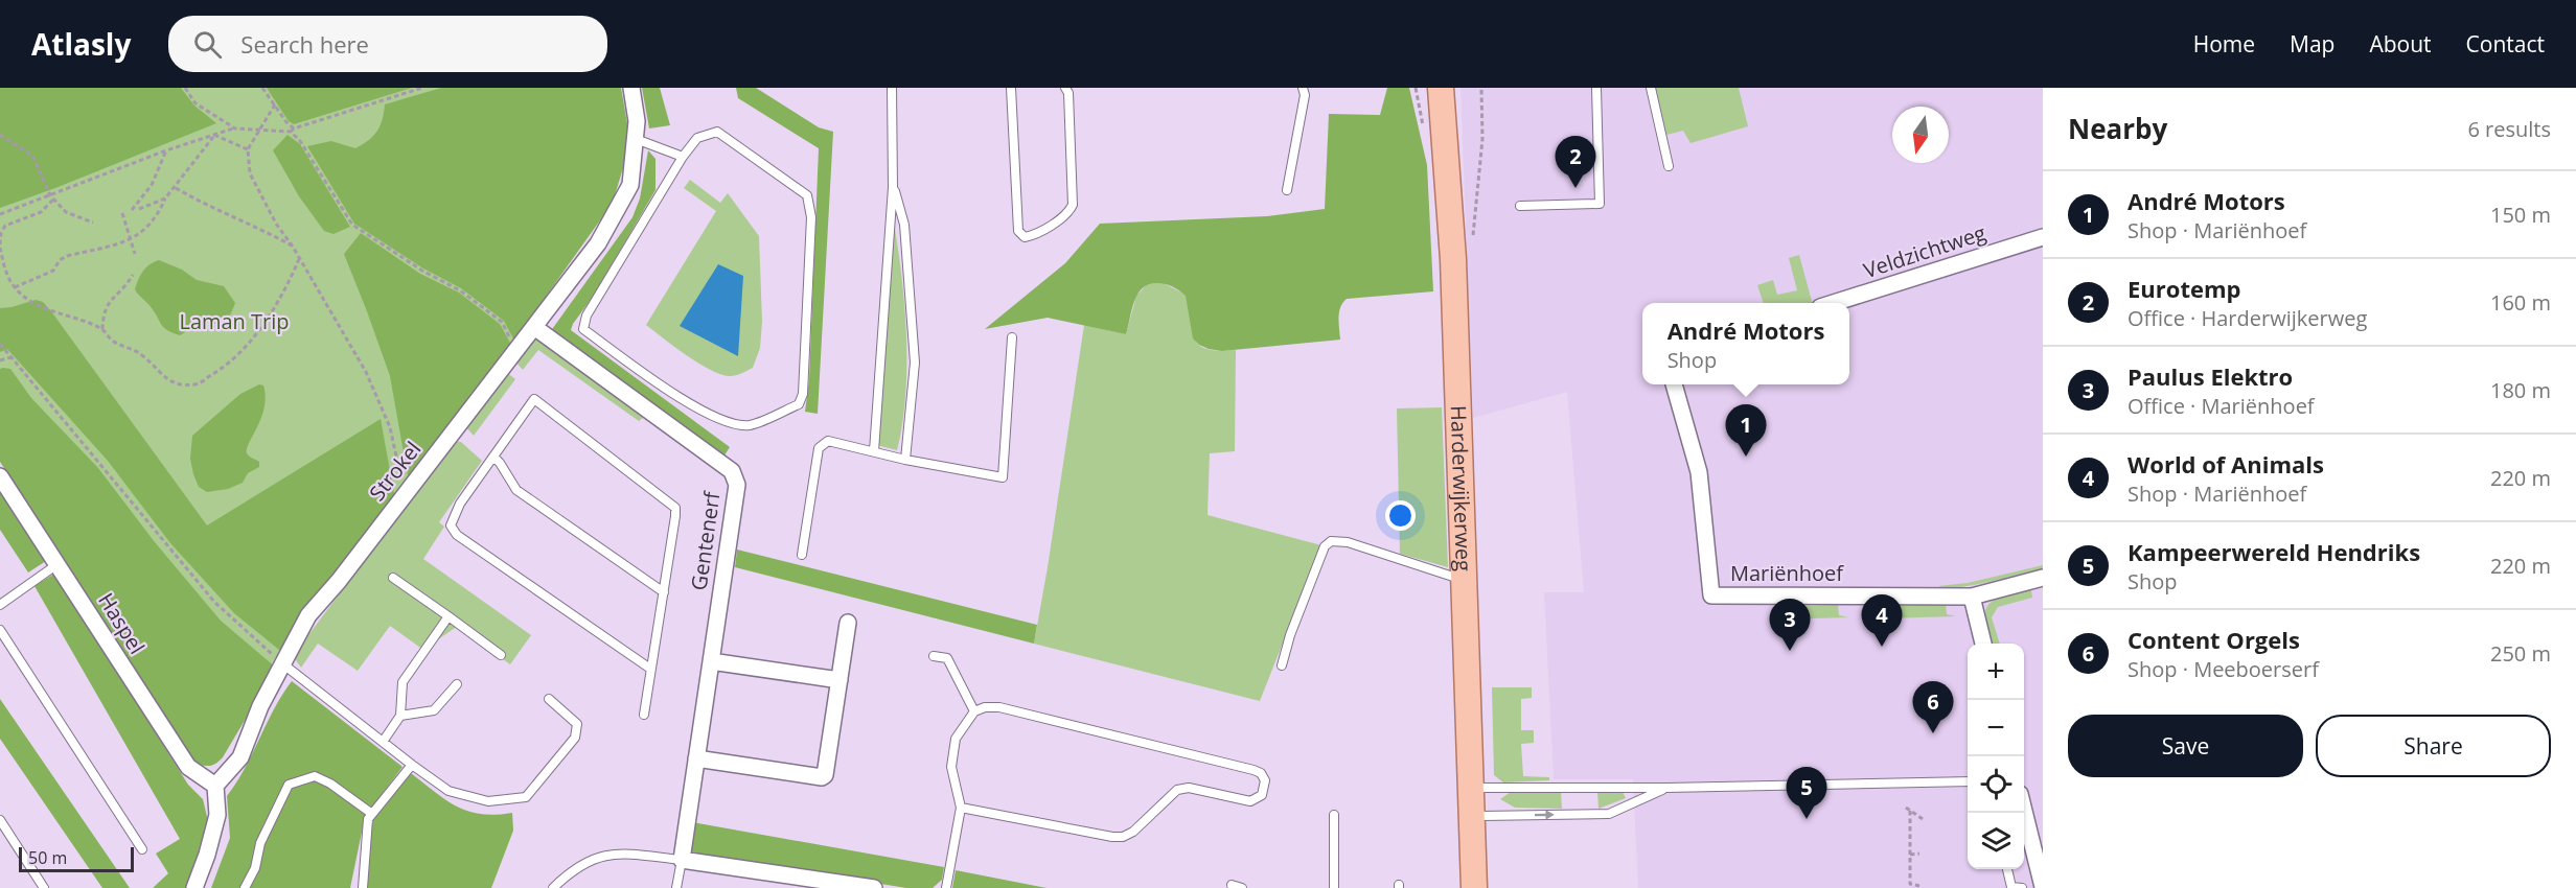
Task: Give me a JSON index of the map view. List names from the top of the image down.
{
  "streets": {
    "main road": ["Harderwijkerweg"],
    "street": [
      "Veldzichtweg",
      "Strokel",
      "Gentenerf",
      "Mariënhoef",
      "Haspel"
    ]
  },
  "crossings": [
    ["Strokel", "Gentenerf"],
    ["Strokel", "Haspel"]
  ],
  "parks": ["Laman Trip"],
  "scale_bar": "50 m",
  "north": "bottom",
  "page": {
    "header": "Atlasly",
    "search": "Search here",
    "nav": [
      "Home",
      "Map",
      "About",
      "Contact"
    ],
    "heading": ["Nearby", "6 results"],
    "pins": [
      "2",
      "1",
      "4",
      "3",
      "6",
      "5"
    ],
    "list": [
      {
        "mark": "1",
        "name": "André Motors",
        "note": "Shop · Mariënhoef",
        "value": "150 m"
      },
      {
        "mark": "2",
        "name": "Eurotemp",
        "note": "Office · Harderwijkerweg",
        "value": "160 m"
      },
      {
        "mark": "3",
        "name": "Paulus Elektro",
        "note": "Office · Mariënhoef",
        "value": "180 m"
      },
      {
        "mark": "4",
        "name": "World of Animals",
        "note": "Shop · Mariënhoef",
        "value": "220 m"
      },
      {
        "mark": "5",
        "name": "Kampeerwereld Hendriks",
        "note": "Shop",
        "value": "220 m"
      },
      {
        "mark": "6",
        "name": "Content Orgels",
        "note": "Shop · Meeboerserf",
        "value": "250 m"
      }
    ],
    "popup": ["André Motors", "Shop"],
    "map_buttons": ["+", "−"],
    "buttons": ["Save", "Share"],
    "scale": "50 m"
  }
}
